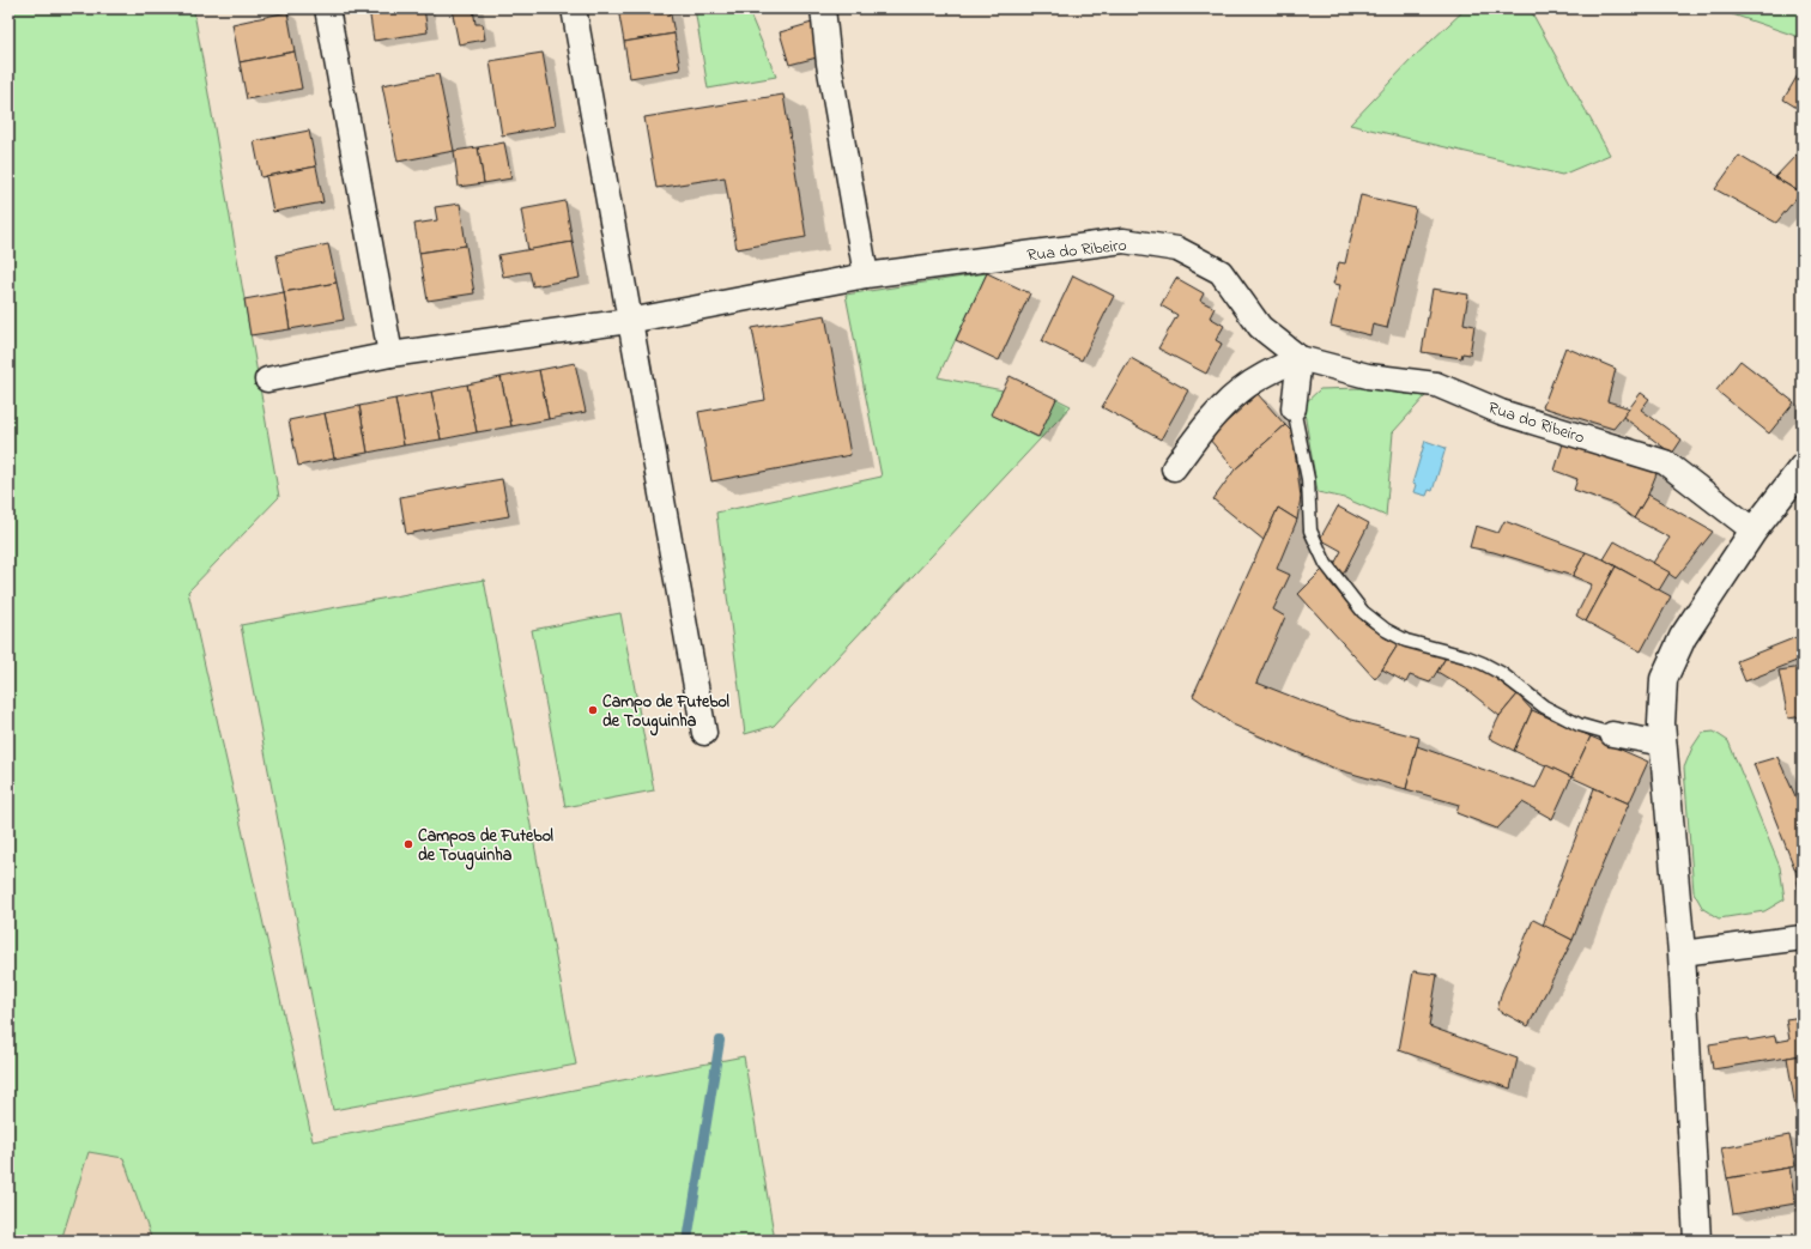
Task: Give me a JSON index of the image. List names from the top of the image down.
{
  "streets": {
    "street": ["Rua do Ribeiro"]
  },
  "places": ["Campo de Futebol de Touguinha", "Campos de Futebol de Touguinha"]
}
